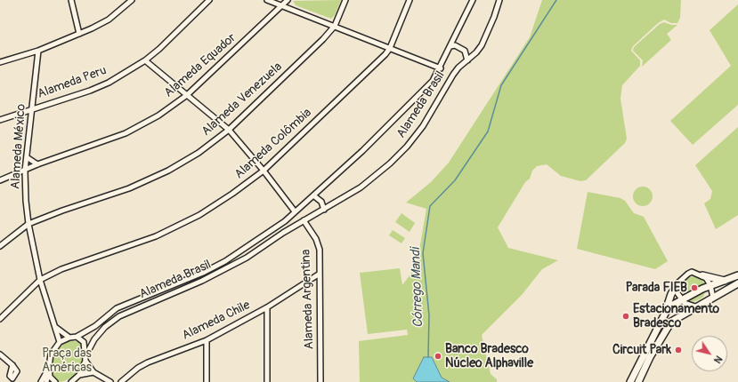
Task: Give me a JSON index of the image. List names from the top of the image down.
{
  "streets": {
    "street": [
      "Alameda Equador",
      "Alameda Peru",
      "Alameda Venezuela",
      "Alameda Brasil",
      "Alameda Colômbia",
      "Alameda México",
      "Alameda Argentina",
      "Alameda Chile"
    ]
  },
  "crossings": [
    ["Alameda Equador", "Alameda México"],
    ["Alameda Peru", "Alameda México"],
    ["Alameda Venezuela", "Alameda México"],
    ["Alameda Brasil", "Alameda Argentina"],
    ["Alameda Colômbia", "Alameda México"],
    ["Alameda Argentina", "Alameda Chile"]
  ],
  "water": ["Córrego Mandi"],
  "parks": ["Praça das Américas"],
  "places": [
    "Parada FIEB",
    "Estacionamento Bradesco",
    "Circuit Park",
    "Banco Bradesco Núcleo Alphaville"
  ],
  "north": "bottom right"
}
